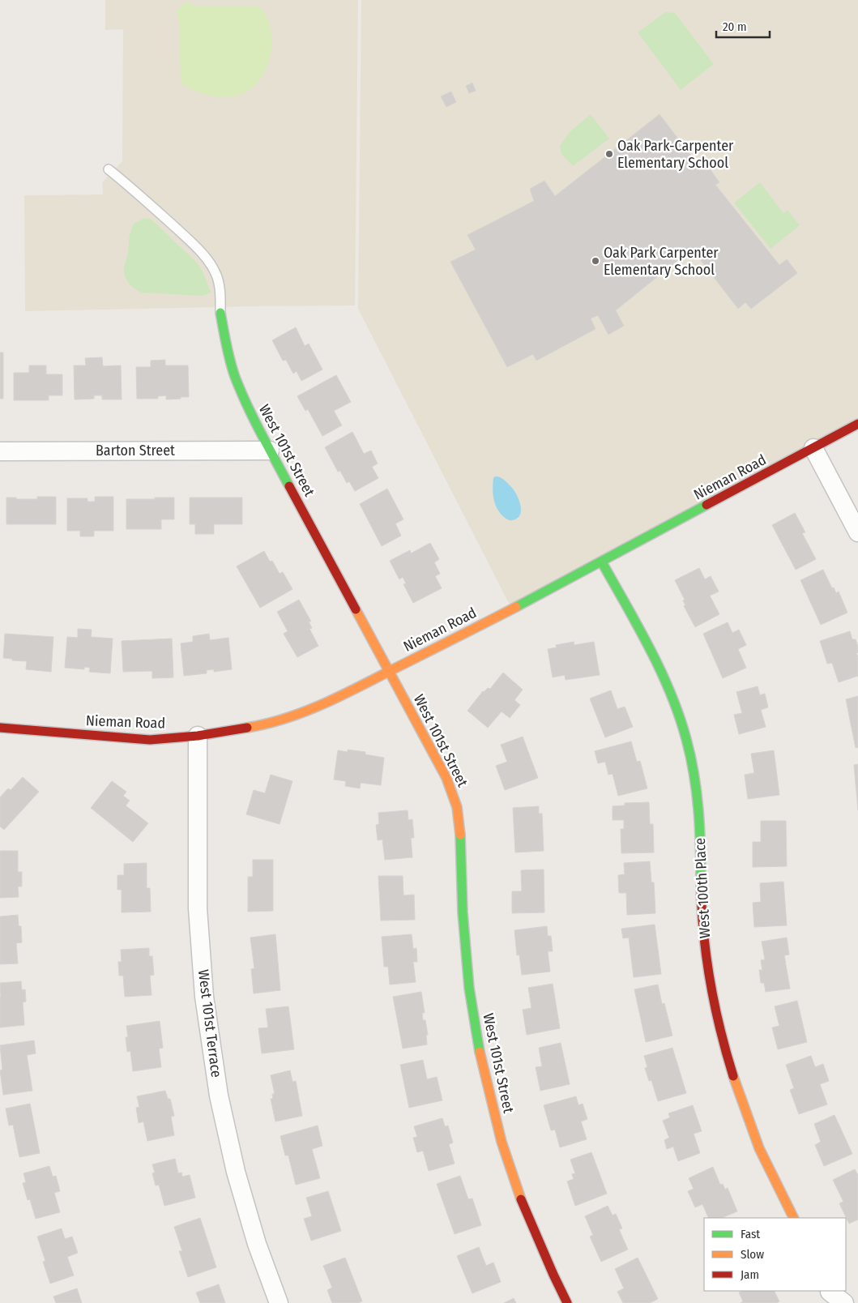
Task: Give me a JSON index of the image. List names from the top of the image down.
{
  "streets": {
    "street": [
      "Barton Street",
      "West 101st Street",
      "Nieman Road",
      "West 100th Place",
      "West 101st Terrace"
    ]
  },
  "crossings": [
    ["Barton Street", "West 101st Street"],
    ["West 101st Street", "Nieman Road"],
    ["Nieman Road", "West 100th Place"],
    ["Nieman Road", "West 101st Terrace"]
  ],
  "places": ["Oak Park-Carpenter Elementary School", "Oak Park Carpenter Elementary School"],
  "legend": ["Fast", "Slow", "Jam"],
  "scale_bar": "20 m"
}
